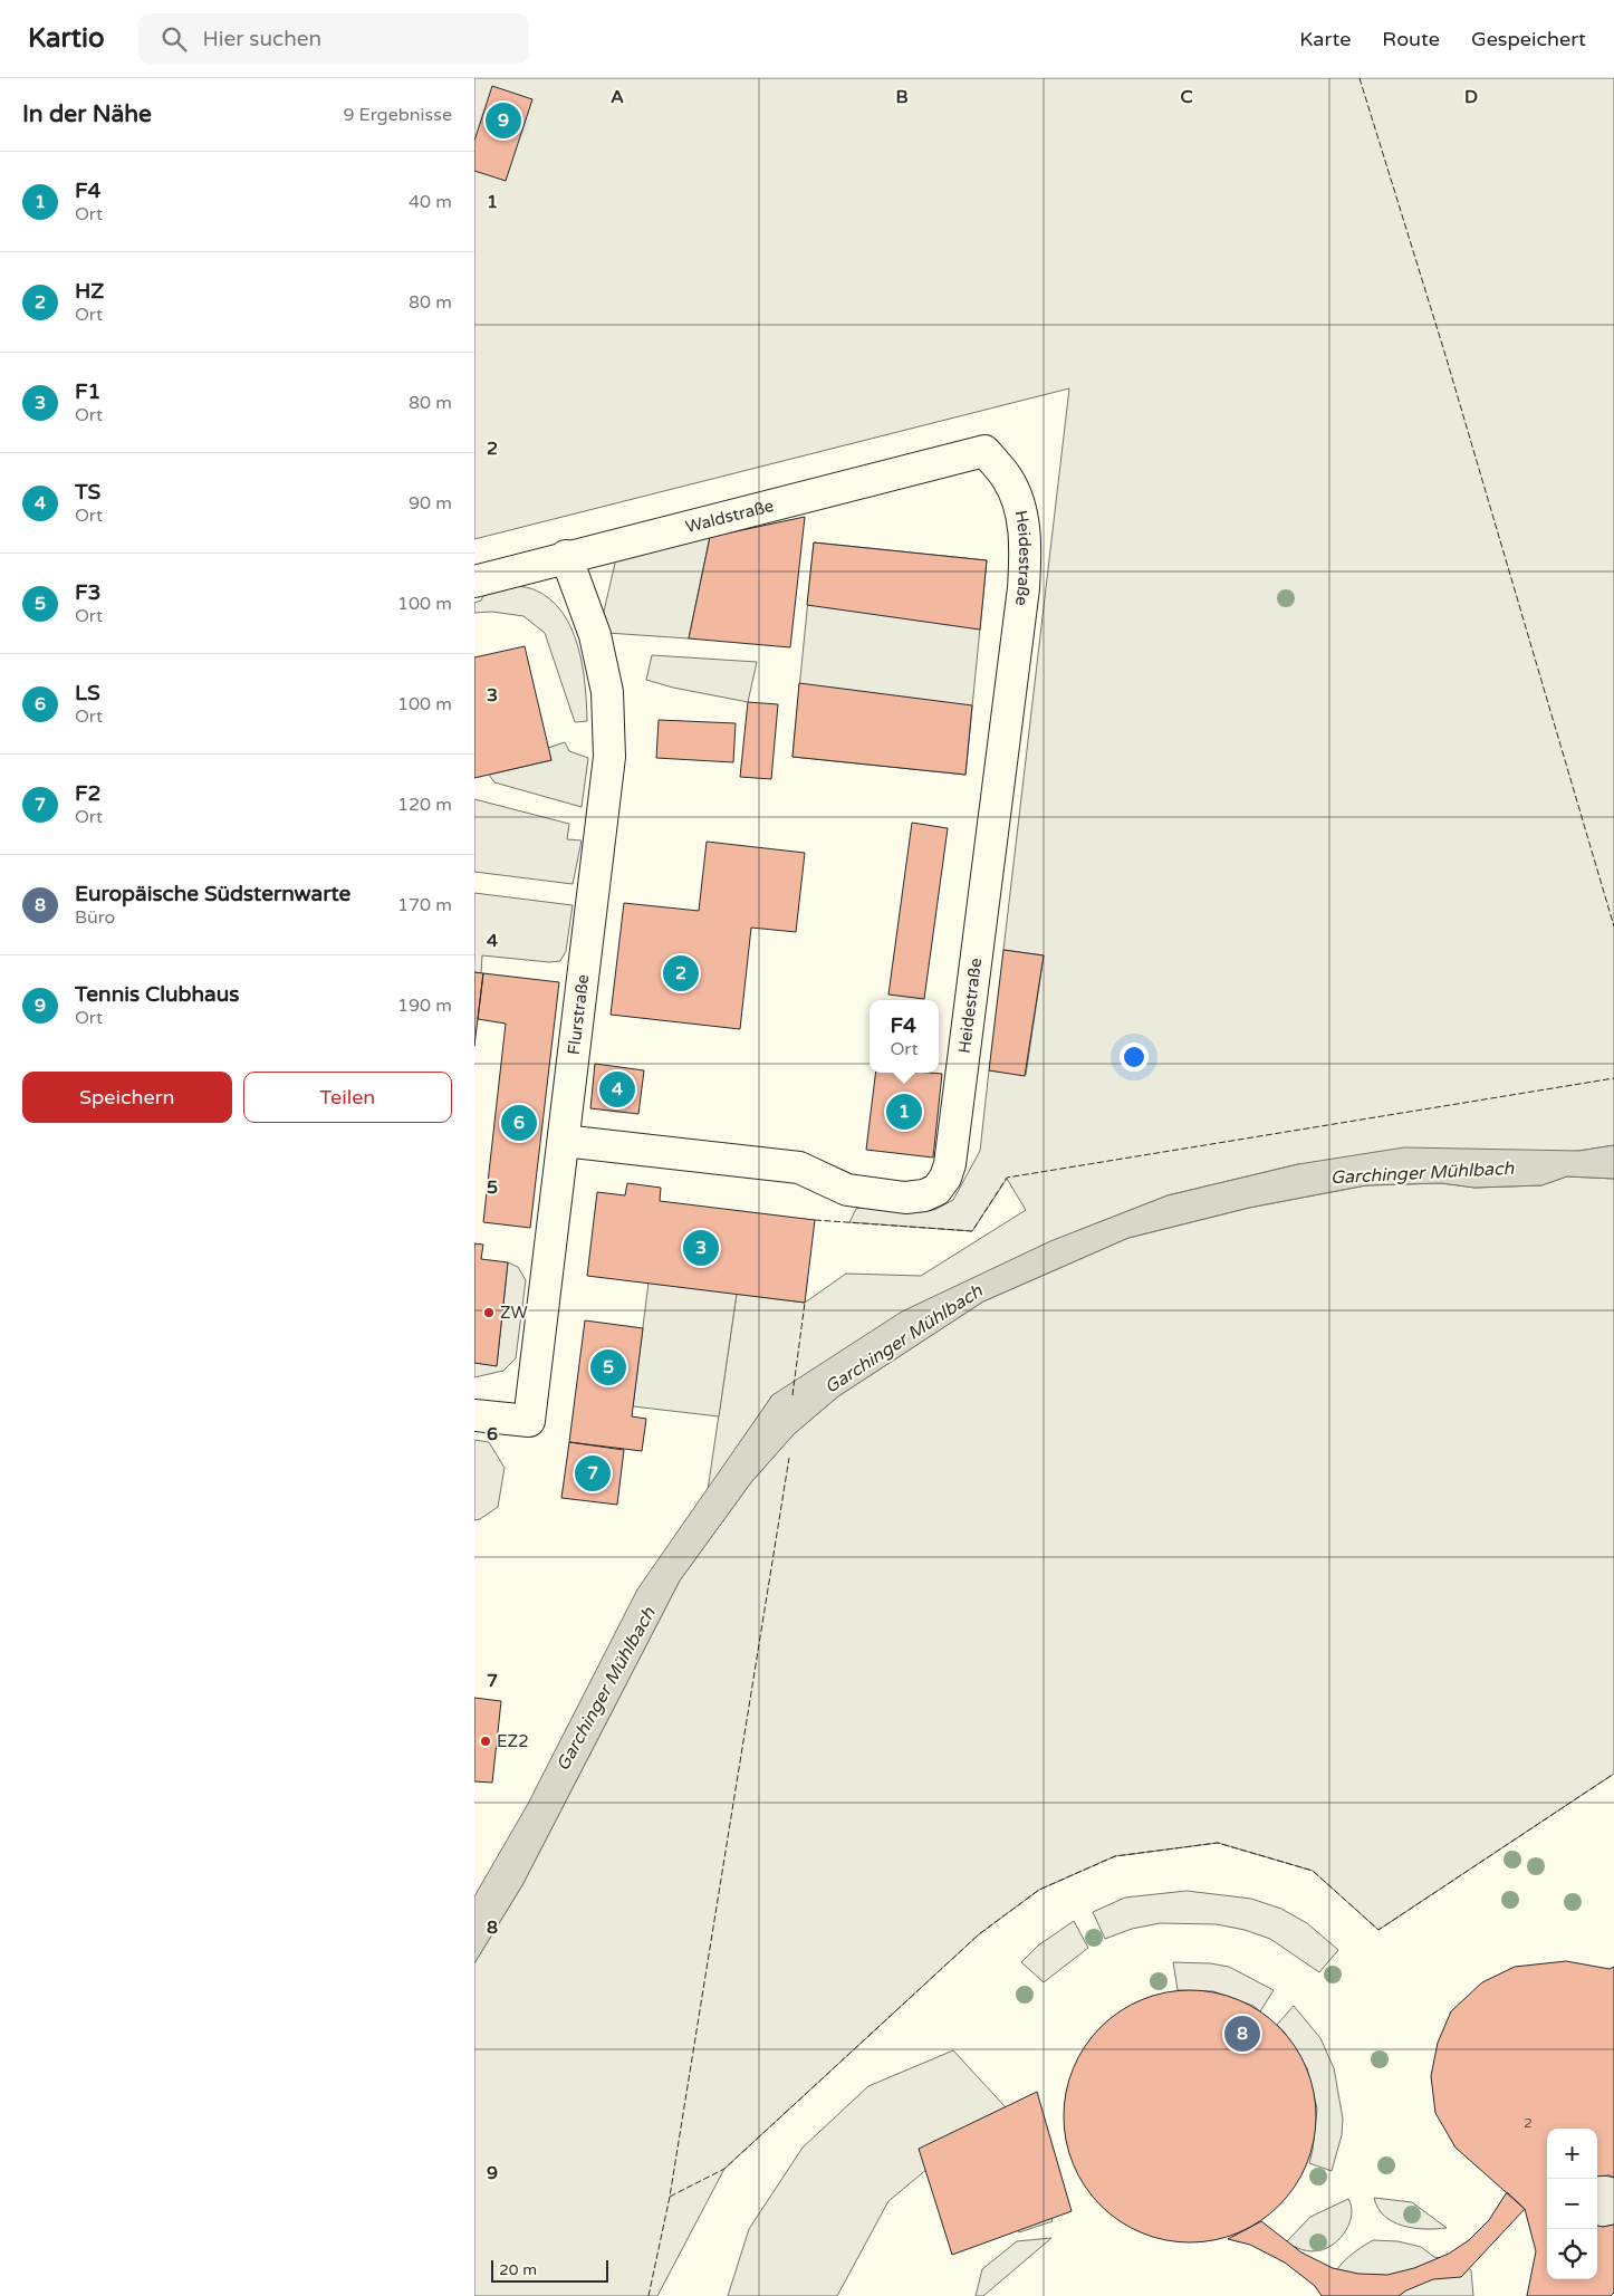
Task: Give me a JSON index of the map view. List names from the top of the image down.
{
  "streets": {
    "lane": ["Waldstraße", "Heidestraße", "Flurstraße"]
  },
  "crossings": [
    ["Waldstraße", "Heidestraße"],
    ["Waldstraße", "Flurstraße"],
    ["Heidestraße", "Flurstraße"]
  ],
  "water": ["Garchinger Mühlbach"],
  "places": ["ZW", "EZ2"],
  "house_numbers": ["2"],
  "scale_bar": "20 m",
  "page": {
    "header": "Kartio",
    "search": "Hier suchen",
    "nav": ["Karte", "Route", "Gespeichert"],
    "heading": ["In der Nähe", "9 Ergebnisse"],
    "pins": [
      "9",
      "2",
      "4",
      "1",
      "6",
      "3",
      "5",
      "7",
      "8"
    ],
    "list": [
      {
        "mark": "1",
        "name": "F4",
        "note": "Ort",
        "value": "40 m"
      },
      {
        "mark": "2",
        "name": "HZ",
        "note": "Ort",
        "value": "80 m"
      },
      {
        "mark": "3",
        "name": "F1",
        "note": "Ort",
        "value": "80 m"
      },
      {
        "mark": "4",
        "name": "TS",
        "note": "Ort",
        "value": "90 m"
      },
      {
        "mark": "5",
        "name": "F3",
        "note": "Ort",
        "value": "100 m"
      },
      {
        "mark": "6",
        "name": "LS",
        "note": "Ort",
        "value": "100 m"
      },
      {
        "mark": "7",
        "name": "F2",
        "note": "Ort",
        "value": "120 m"
      },
      {
        "mark": "8",
        "name": "Europäische Südsternwarte",
        "note": "Büro",
        "value": "170 m"
      },
      {
        "mark": "9",
        "name": "Tennis Clubhaus",
        "note": "Ort",
        "value": "190 m"
      }
    ],
    "popup": ["F4", "Ort"],
    "buttons": ["Speichern", "Teilen"],
    "map_buttons": ["+", "−"],
    "scale": "20 m"
  },
  "grid": {
    "columns": [
      "A",
      "B",
      "C",
      "D"
    ],
    "rows": [
      "1",
      "2",
      "3",
      "4",
      "5",
      "6",
      "7",
      "8",
      "9"
    ]
  }
}
